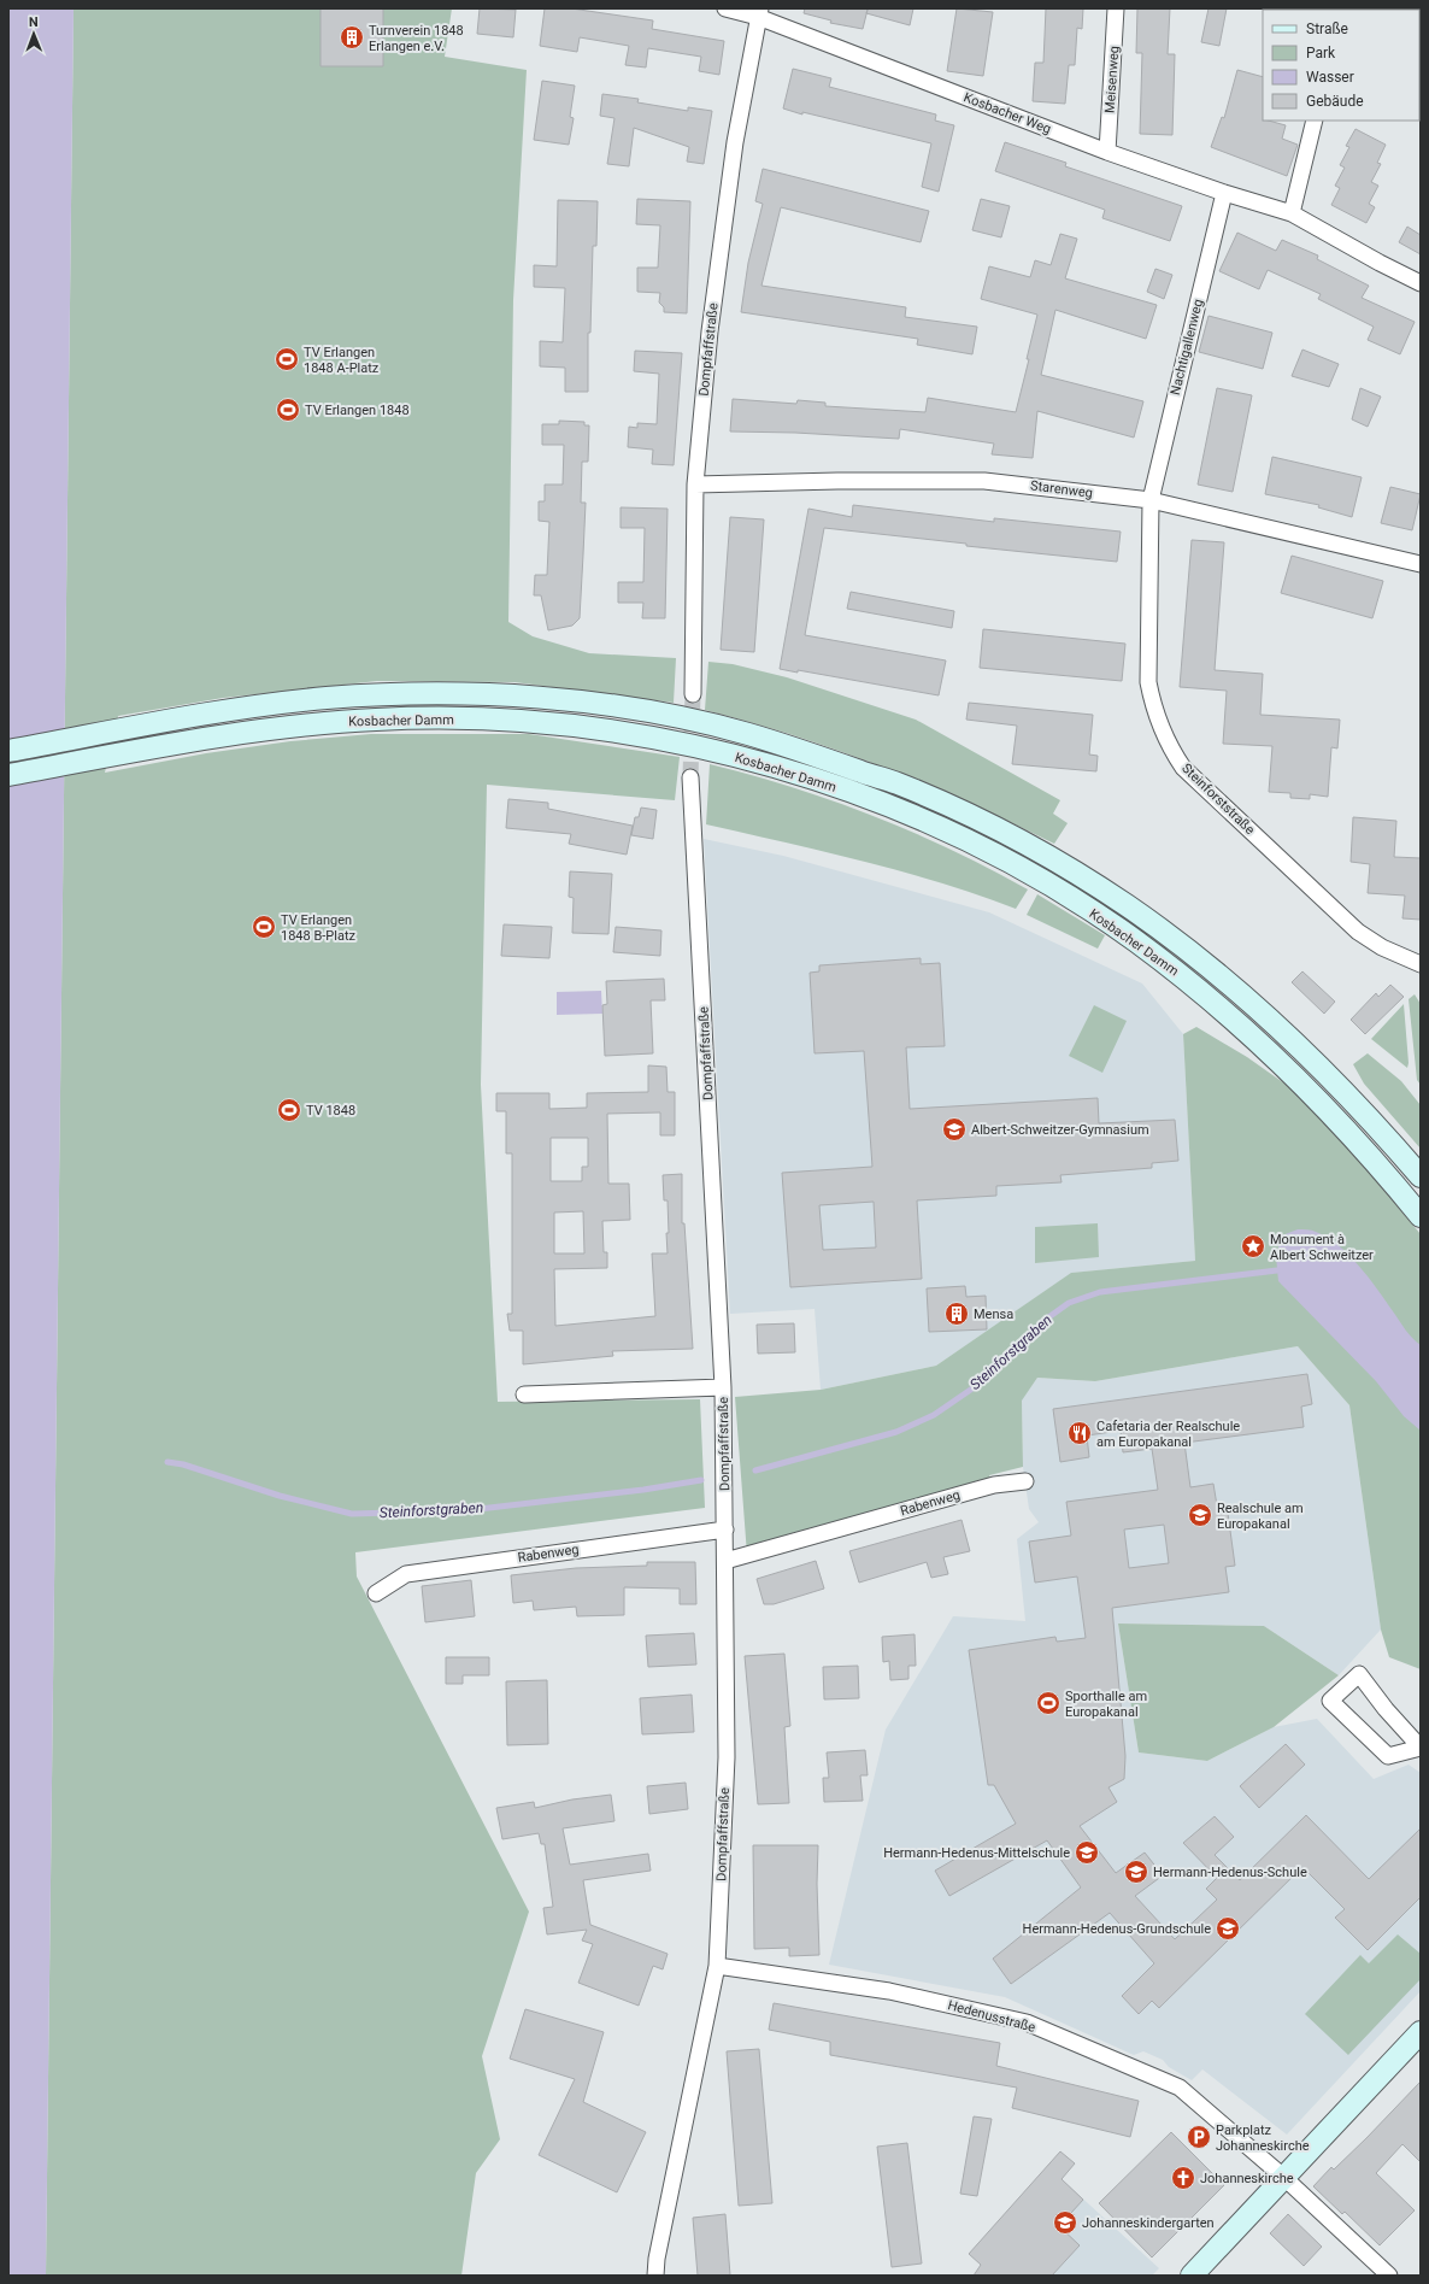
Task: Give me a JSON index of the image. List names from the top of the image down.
{
  "streets": {
    "street": [
      "Meisenweg",
      "Kosbacher Weg",
      "Nachtigallenweg",
      "Dompfaffstraße",
      "Starenweg",
      "Kosbacher Damm",
      "Steinforststraße",
      "Rabenweg",
      "Hedenusstraße"
    ]
  },
  "crossings": [
    ["Meisenweg", "Kosbacher Weg"],
    ["Kosbacher Weg", "Nachtigallenweg"],
    ["Kosbacher Weg", "Dompfaffstraße"],
    ["Nachtigallenweg", "Starenweg"],
    ["Nachtigallenweg", "Steinforststraße"],
    ["Dompfaffstraße", "Starenweg"],
    ["Dompfaffstraße", "Rabenweg"],
    ["Dompfaffstraße", "Hedenusstraße"],
    ["Starenweg", "Steinforststraße"]
  ],
  "water": ["Steinforstgraben"],
  "places": {
    "building": ["Turnverein 1848 Erlangen e.V.", "Mensa"],
    "sports": [
      "TV Erlangen 1848 A-Platz",
      "TV Erlangen 1848",
      "TV Erlangen 1848 B-Platz",
      "TV 1848",
      "Sporthalle am Europakanal"
    ],
    "school or university": [
      "Albert-Schweitzer-Gymnasium",
      "Realschule am Europakanal",
      "Hermann-Hedenus-Mittelschule",
      "Hermann-Hedenus-Schule",
      "Hermann-Hedenus-Grundschule",
      "Johanneskindergarten"
    ],
    "place": ["Monument à Albert Schweitzer"],
    "restaurant": ["Cafetaria der Realschule am Europakanal"],
    "parking": ["Parkplatz Johanneskirche"],
    "church": ["Johanneskirche"]
  },
  "legend": [
    "Straße",
    "Park",
    "Wasser",
    "Gebäude"
  ],
  "north": "top"
}
